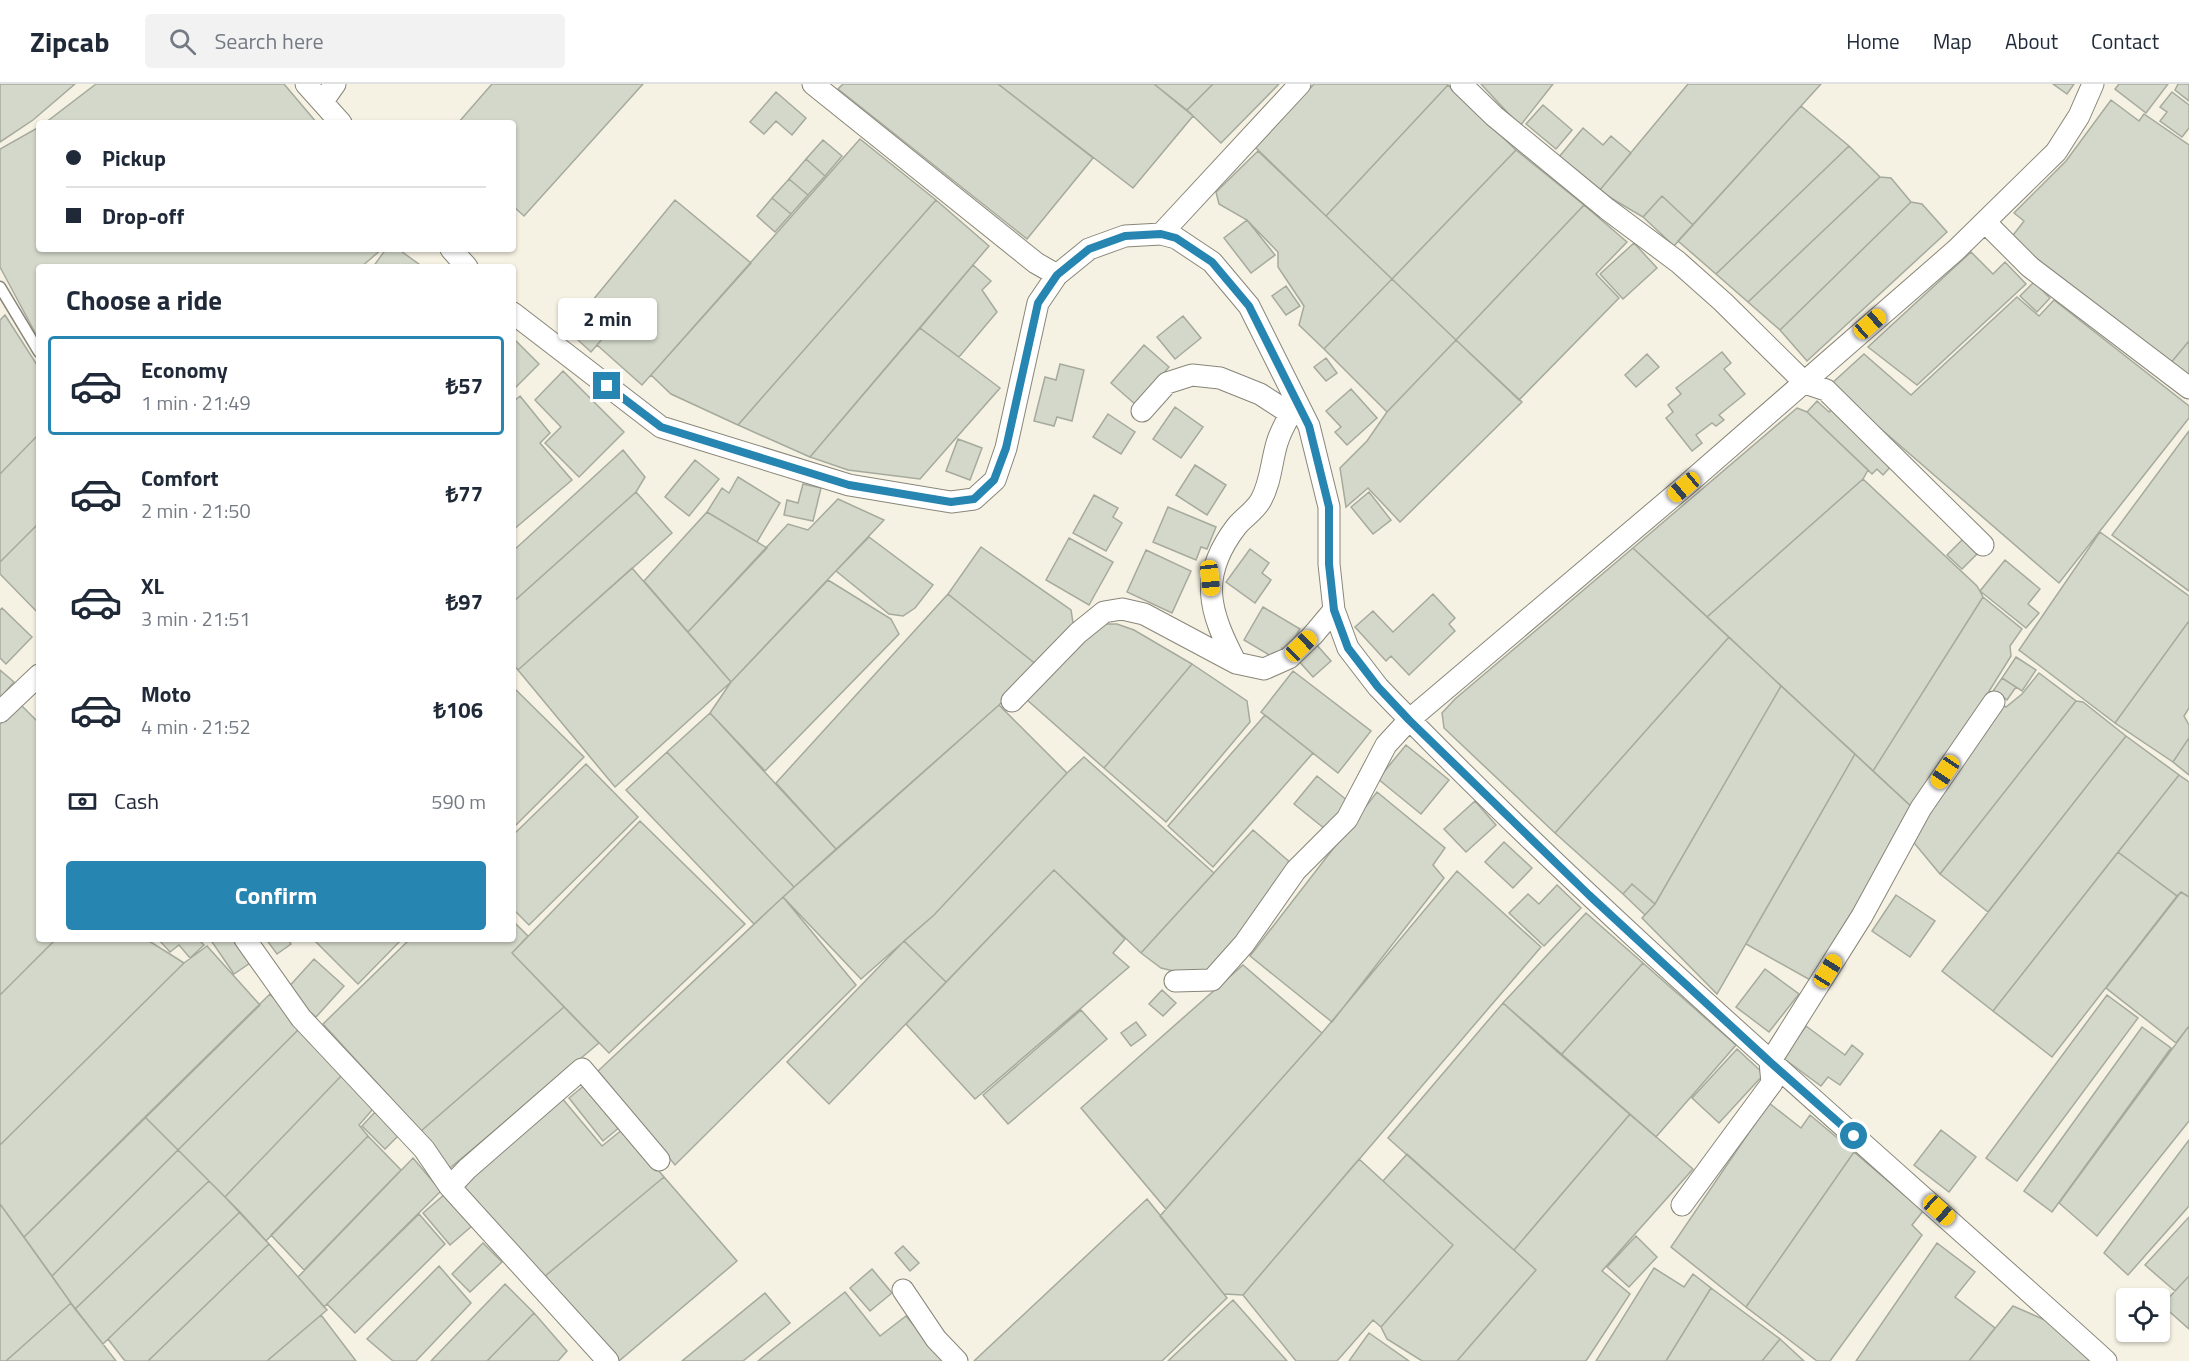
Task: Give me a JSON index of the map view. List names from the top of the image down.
{
  "page": {
    "header": "Zipcab",
    "search": "Search here",
    "nav": [
      "Home",
      "Map",
      "About",
      "Contact"
    ],
    "banner": ["Pickup", "Drop-off"],
    "heading": "Choose a ride",
    "bubble": "2 min",
    "list": [
      {
        "name": "Economy",
        "note": "1 min · 21:49",
        "value": "₺57"
      },
      {
        "name": "Comfort",
        "note": "2 min · 21:50",
        "value": "₺77"
      },
      {
        "name": "XL",
        "note": "3 min · 21:51",
        "value": "₺97"
      },
      {
        "name": "Moto",
        "note": "4 min · 21:52",
        "value": "₺106"
      }
    ],
    "pay": ["Cash", "590 m"],
    "buttons": "Confirm"
  }
}
